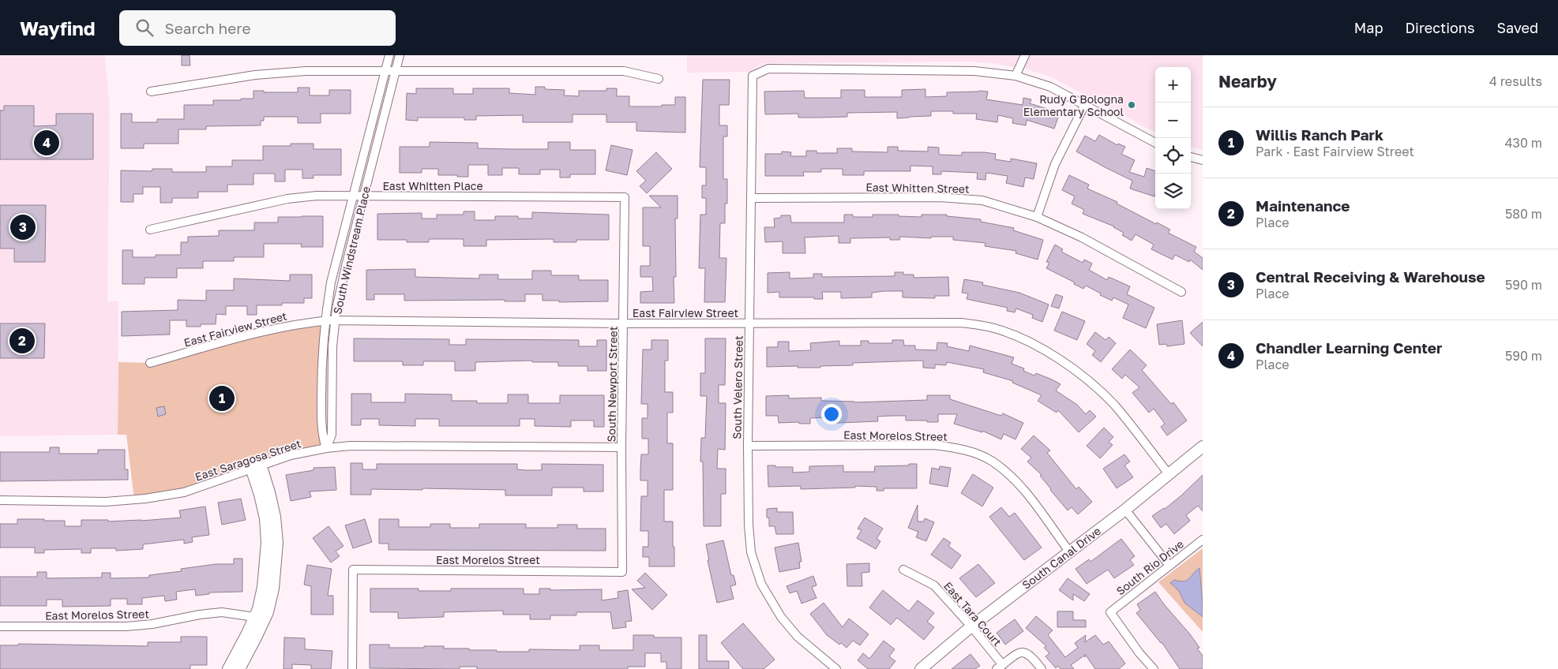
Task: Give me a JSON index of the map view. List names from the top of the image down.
{
  "streets": {
    "street": [
      "East Whitten Place",
      "East Whitten Street",
      "South Windstream Place",
      "East Fairview Street",
      "South Newport Street",
      "South Velero Street",
      "East Morelos Street",
      "East Saragosa Street",
      "South Canal Drive",
      "South Rio Drive",
      "East Tara Court"
    ]
  },
  "crossings": [
    ["East Whitten Place", "South Windstream Place"],
    ["East Whitten Place", "South Newport Street"],
    ["East Whitten Street", "South Velero Street"],
    ["South Windstream Place", "East Fairview Street"],
    ["South Windstream Place", "East Saragosa Street"],
    ["East Fairview Street", "South Newport Street"],
    ["East Fairview Street", "South Velero Street"],
    ["East Fairview Street", "South Canal Drive"],
    ["South Newport Street", "East Morelos Street"],
    ["South Newport Street", "East Saragosa Street"],
    ["South Velero Street", "East Morelos Street"],
    ["East Morelos Street", "South Canal Drive"],
    ["South Canal Drive", "East Tara Court"]
  ],
  "places": ["Rudy G Bologna Elementary School"],
  "page": {
    "header": "Wayfind",
    "search": "Search here",
    "nav": ["Map", "Directions", "Saved"],
    "heading": ["Nearby", "4 results"],
    "map_buttons": ["+", "−"],
    "list": [
      {
        "mark": "1",
        "name": "Willis Ranch Park",
        "note": "Park · East Fairview Street",
        "value": "430 m"
      },
      {
        "mark": "2",
        "name": "Maintenance",
        "note": "Place",
        "value": "580 m"
      },
      {
        "mark": "3",
        "name": "Central Receiving & Warehouse",
        "note": "Place",
        "value": "590 m"
      },
      {
        "mark": "4",
        "name": "Chandler Learning Center",
        "note": "Place",
        "value": "590 m"
      }
    ],
    "pins": [
      "4",
      "3",
      "2",
      "1"
    ]
  }
}
